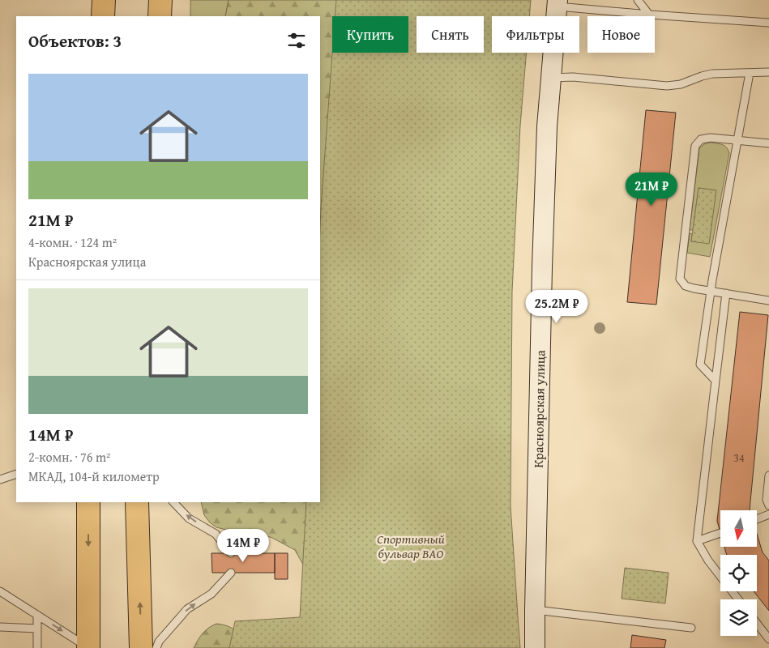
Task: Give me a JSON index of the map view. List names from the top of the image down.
{
  "streets": {
    "street": ["Красноярская улица"]
  },
  "parks": ["Спортивный бульвар ВАО"],
  "house_numbers": ["34"],
  "north": "bottom",
  "page": {
    "chip": [
      "Купить",
      "Снять",
      "Фильтры",
      "Новое"
    ],
    "heading": "Объектов: 3",
    "list": [
      {
        "name": "21M ₽",
        "note": "4-комн. · 124 m² · Красноярская улица"
      },
      {
        "name": "14M ₽",
        "note": "2-комн. · 76 m² · МКАД, 104-й километр"
      }
    ],
    "price": ["21M ₽", "25.2M ₽", "14M ₽"]
  }
}
